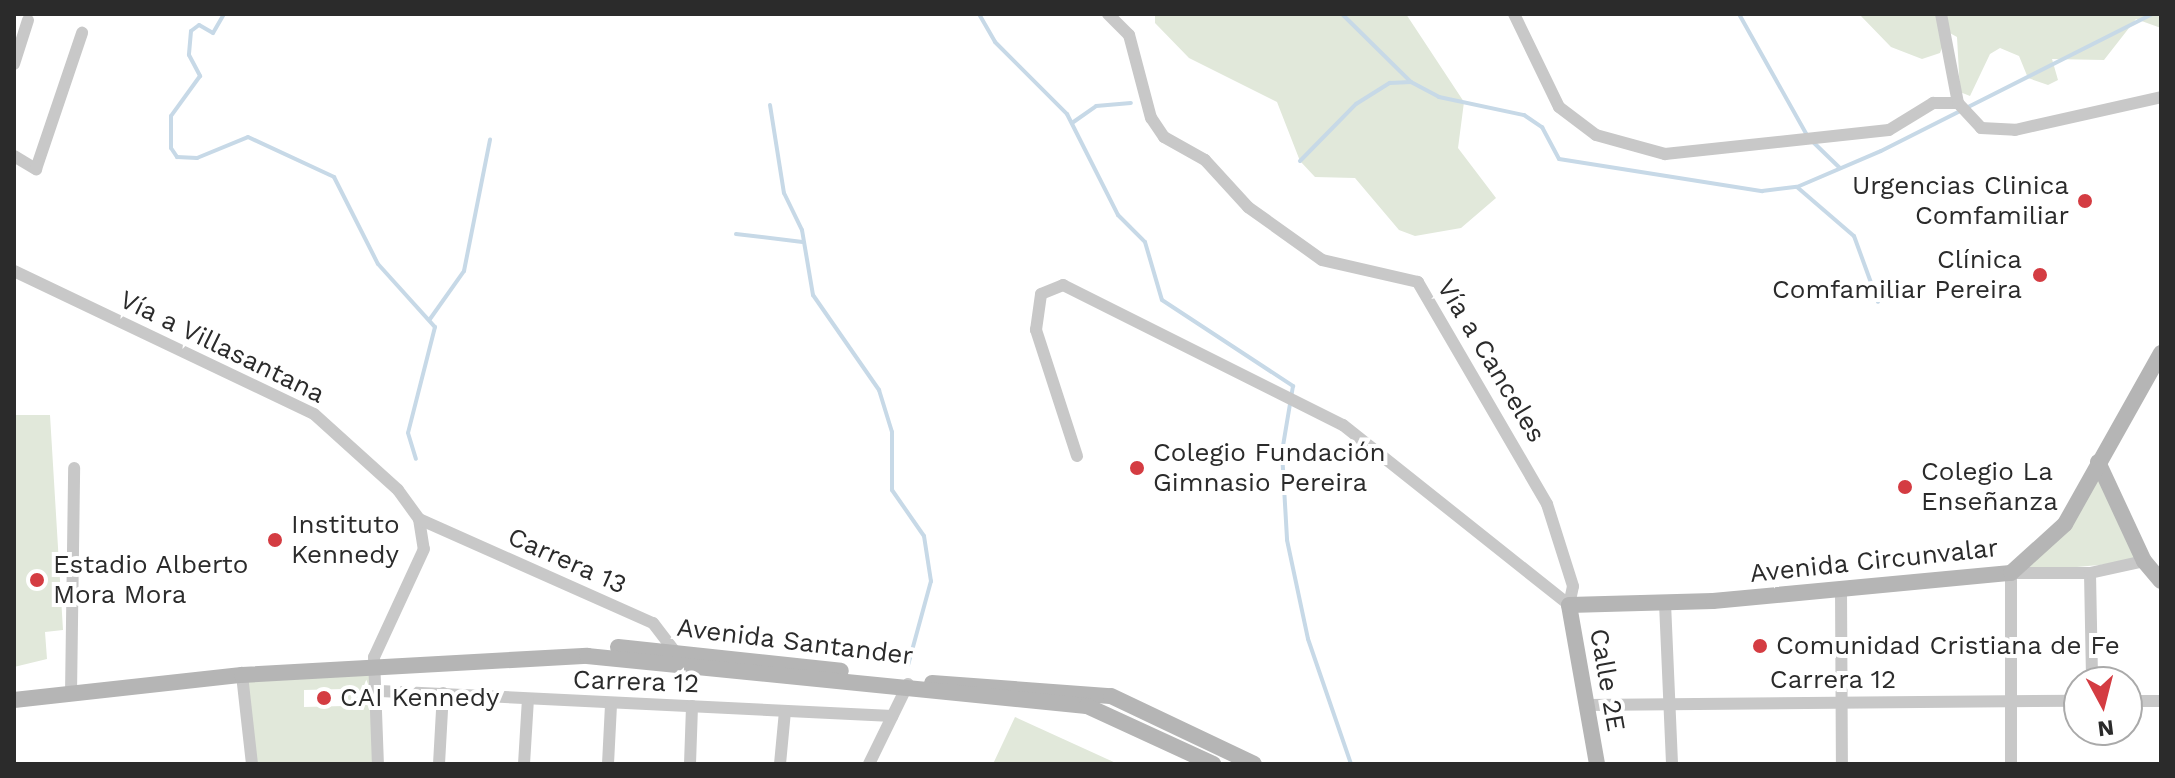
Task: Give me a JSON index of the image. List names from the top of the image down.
{
  "streets": {
    "street": [
      "Vía a Villasantana",
      "Vía a Canceles",
      "Carrera 13",
      "Avenida Circunvalar",
      "Avenida Santander",
      "Calle 2E",
      "Carrera 12"
    ]
  },
  "crossings": [
    ["Vía a Villasantana", "Carrera 13"],
    ["Vía a Canceles", "Avenida Circunvalar"],
    ["Vía a Canceles", "Calle 2E"],
    ["Carrera 13", "Avenida Santander"],
    ["Avenida Circunvalar", "Calle 2E"],
    ["Calle 2E", "Carrera 12"]
  ],
  "places": [
    "Urgencias Clinica Comfamiliar",
    "Clínica Comfamiliar Pereira",
    "Colegio Fundación Gimnasio Pereira",
    "Colegio La Enseñanza",
    "Instituto Kennedy",
    "Estadio Alberto Mora Mora",
    "Comunidad Cristiana de Fe",
    "CAI Kennedy"
  ],
  "north": "bottom"
}
